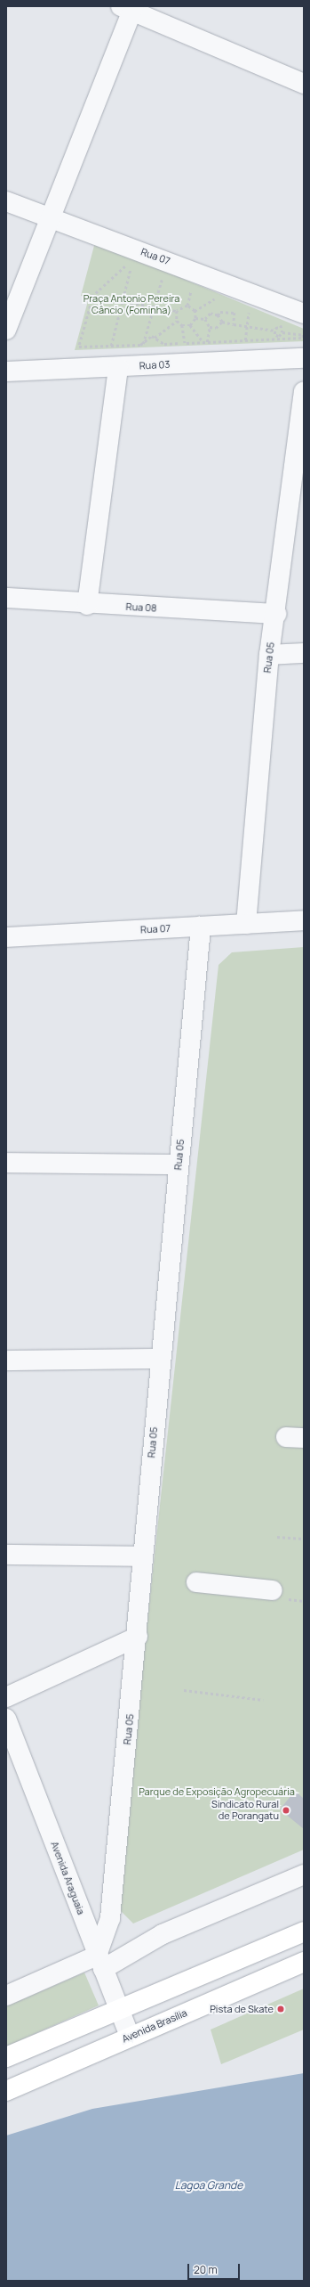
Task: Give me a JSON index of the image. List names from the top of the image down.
{
  "streets": {
    "main road": ["Avenida Brasília"],
    "street": [
      "Rua 07",
      "Rua 03",
      "Rua 08",
      "Rua 05",
      "Avenida Araguaia"
    ]
  },
  "crossings": [
    ["Rua 07", "Rua 05"],
    ["Rua 08", "Rua 05"],
    ["Rua 05", "Avenida Araguaia"],
    ["Avenida Araguaia", "Avenida Brasília"]
  ],
  "water": ["Lagoa Grande"],
  "parks": ["Praça Antonio Pereira Câncio (Fominha)", "Parque de Exposição Agropecuária"],
  "places": ["Sindicato Rural de Porangatu", "Pista de Skate"],
  "scale_bar": "20 m"
}
